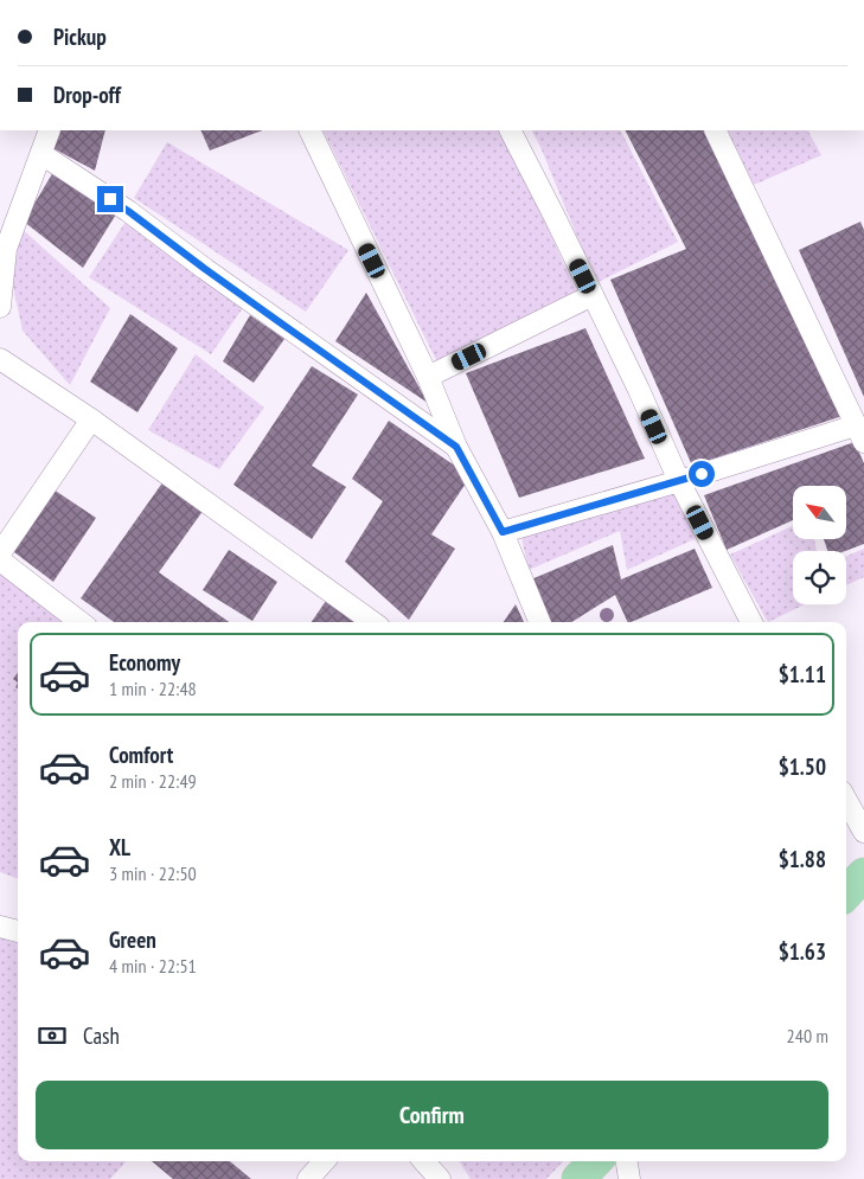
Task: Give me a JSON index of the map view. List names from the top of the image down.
{
  "north": "top left",
  "page": {
    "banner": ["Pickup", "Drop-off"],
    "list": [
      {
        "name": "Economy",
        "note": "1 min · 22:48",
        "value": "$1.11"
      },
      {
        "name": "Comfort",
        "note": "2 min · 22:49",
        "value": "$1.50"
      },
      {
        "name": "XL",
        "note": "3 min · 22:50",
        "value": "$1.88"
      },
      {
        "name": "Green",
        "note": "4 min · 22:51",
        "value": "$1.63"
      }
    ],
    "pay": ["Cash", "240 m"],
    "buttons": "Confirm"
  }
}
